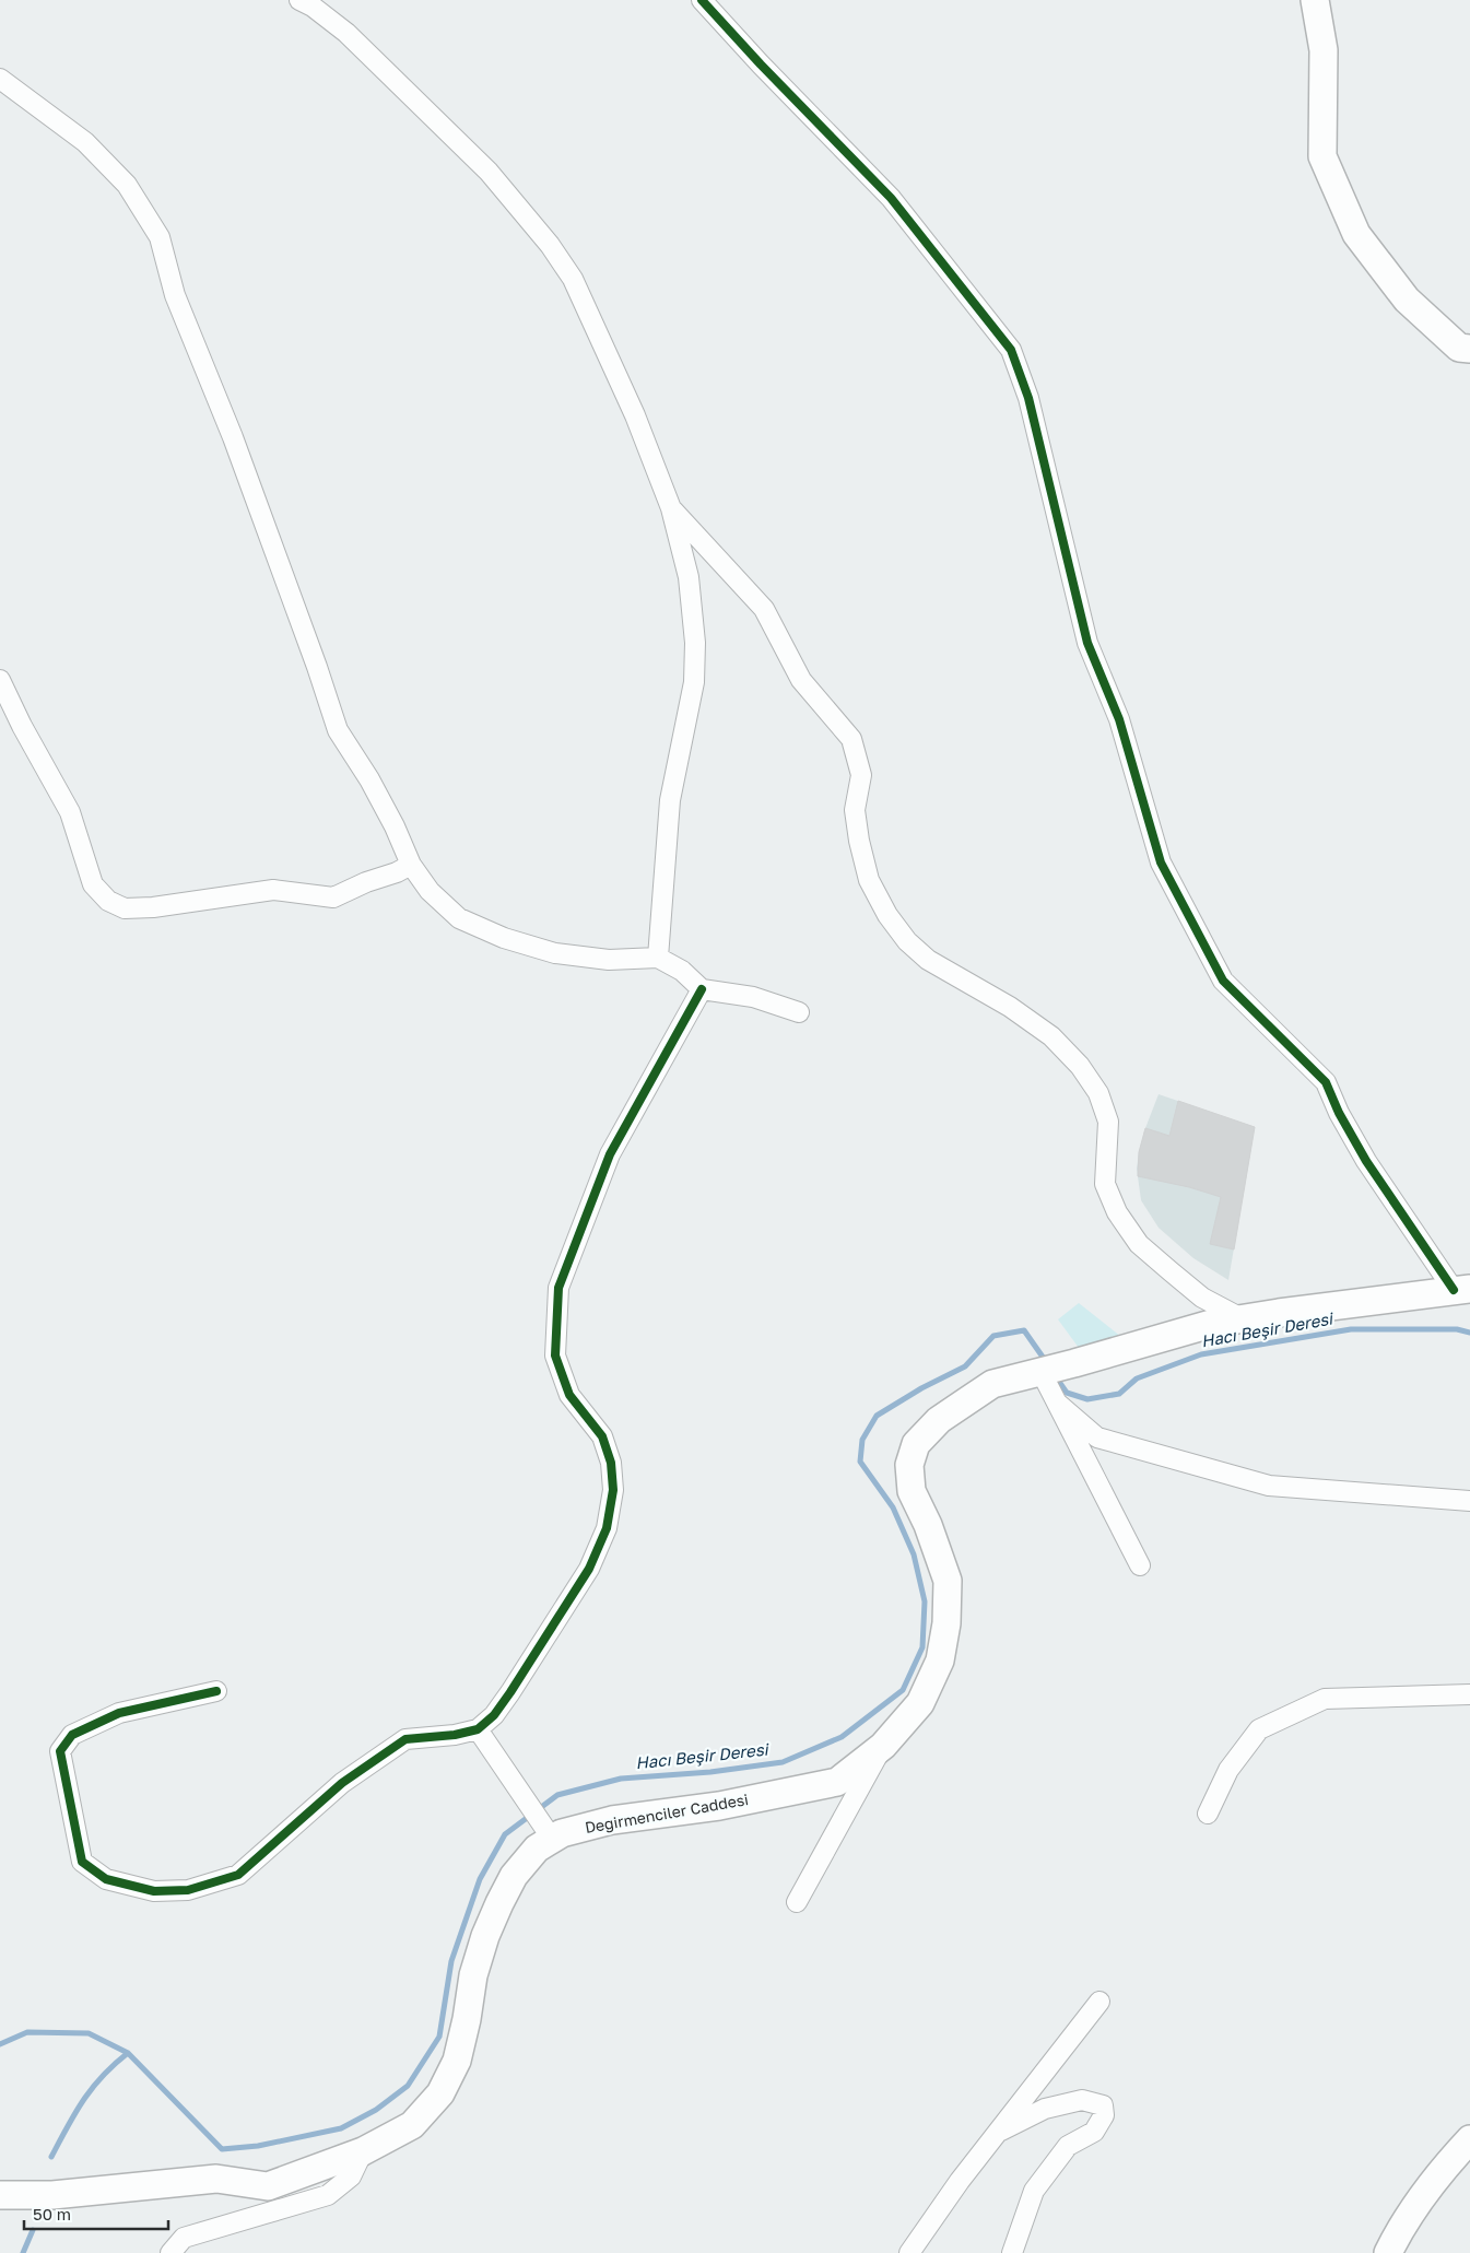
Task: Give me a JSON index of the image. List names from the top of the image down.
{
  "streets": {
    "main road": ["Değirmenciler Caddesi"]
  },
  "water": ["Hacı Beşir Deresi"],
  "scale_bar": "50 m"
}
